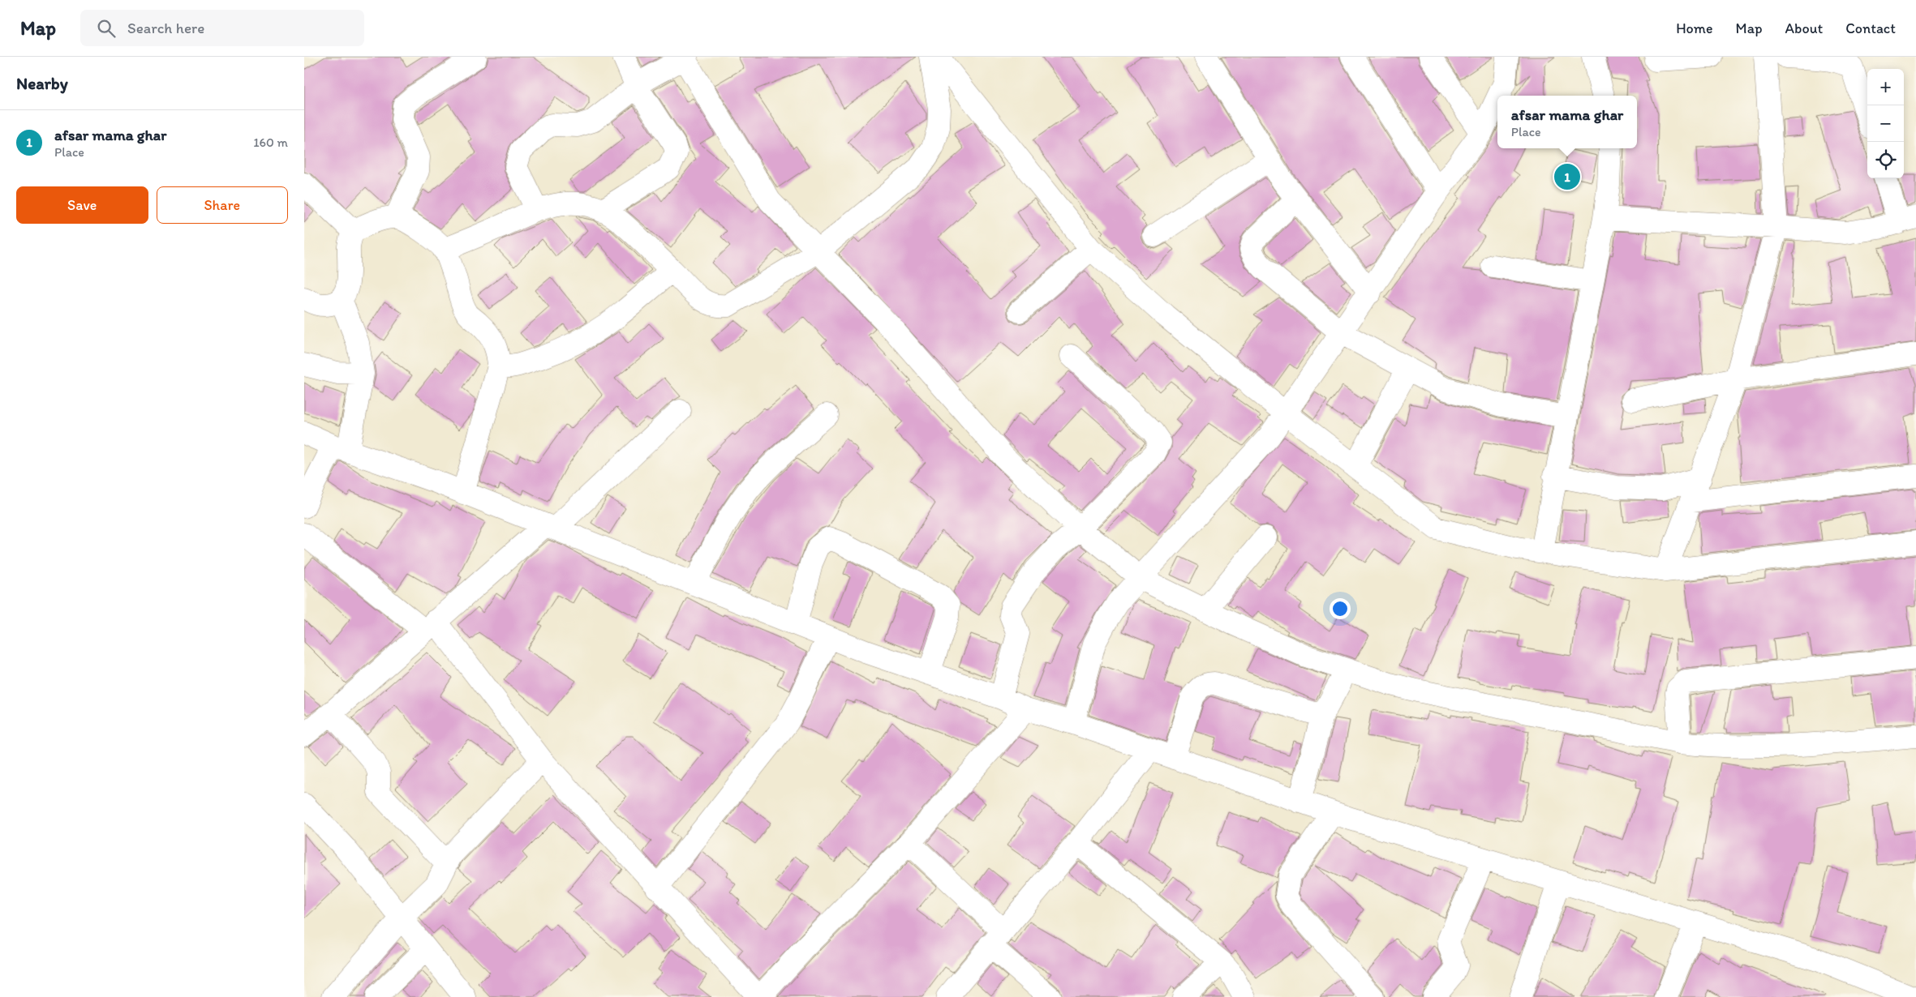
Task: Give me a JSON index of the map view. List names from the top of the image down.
{
  "page": {
    "header": "Map",
    "search": "Search here",
    "nav": [
      "Home",
      "Map",
      "About",
      "Contact"
    ],
    "heading": "Nearby",
    "map_buttons": ["+", "−"],
    "popup": ["afsar mama ghar", "Place"],
    "list": [
      {
        "mark": "1",
        "name": "afsar mama ghar",
        "note": "Place",
        "value": "160 m"
      }
    ],
    "pins": "1",
    "buttons": ["Save", "Share"]
  }
}
